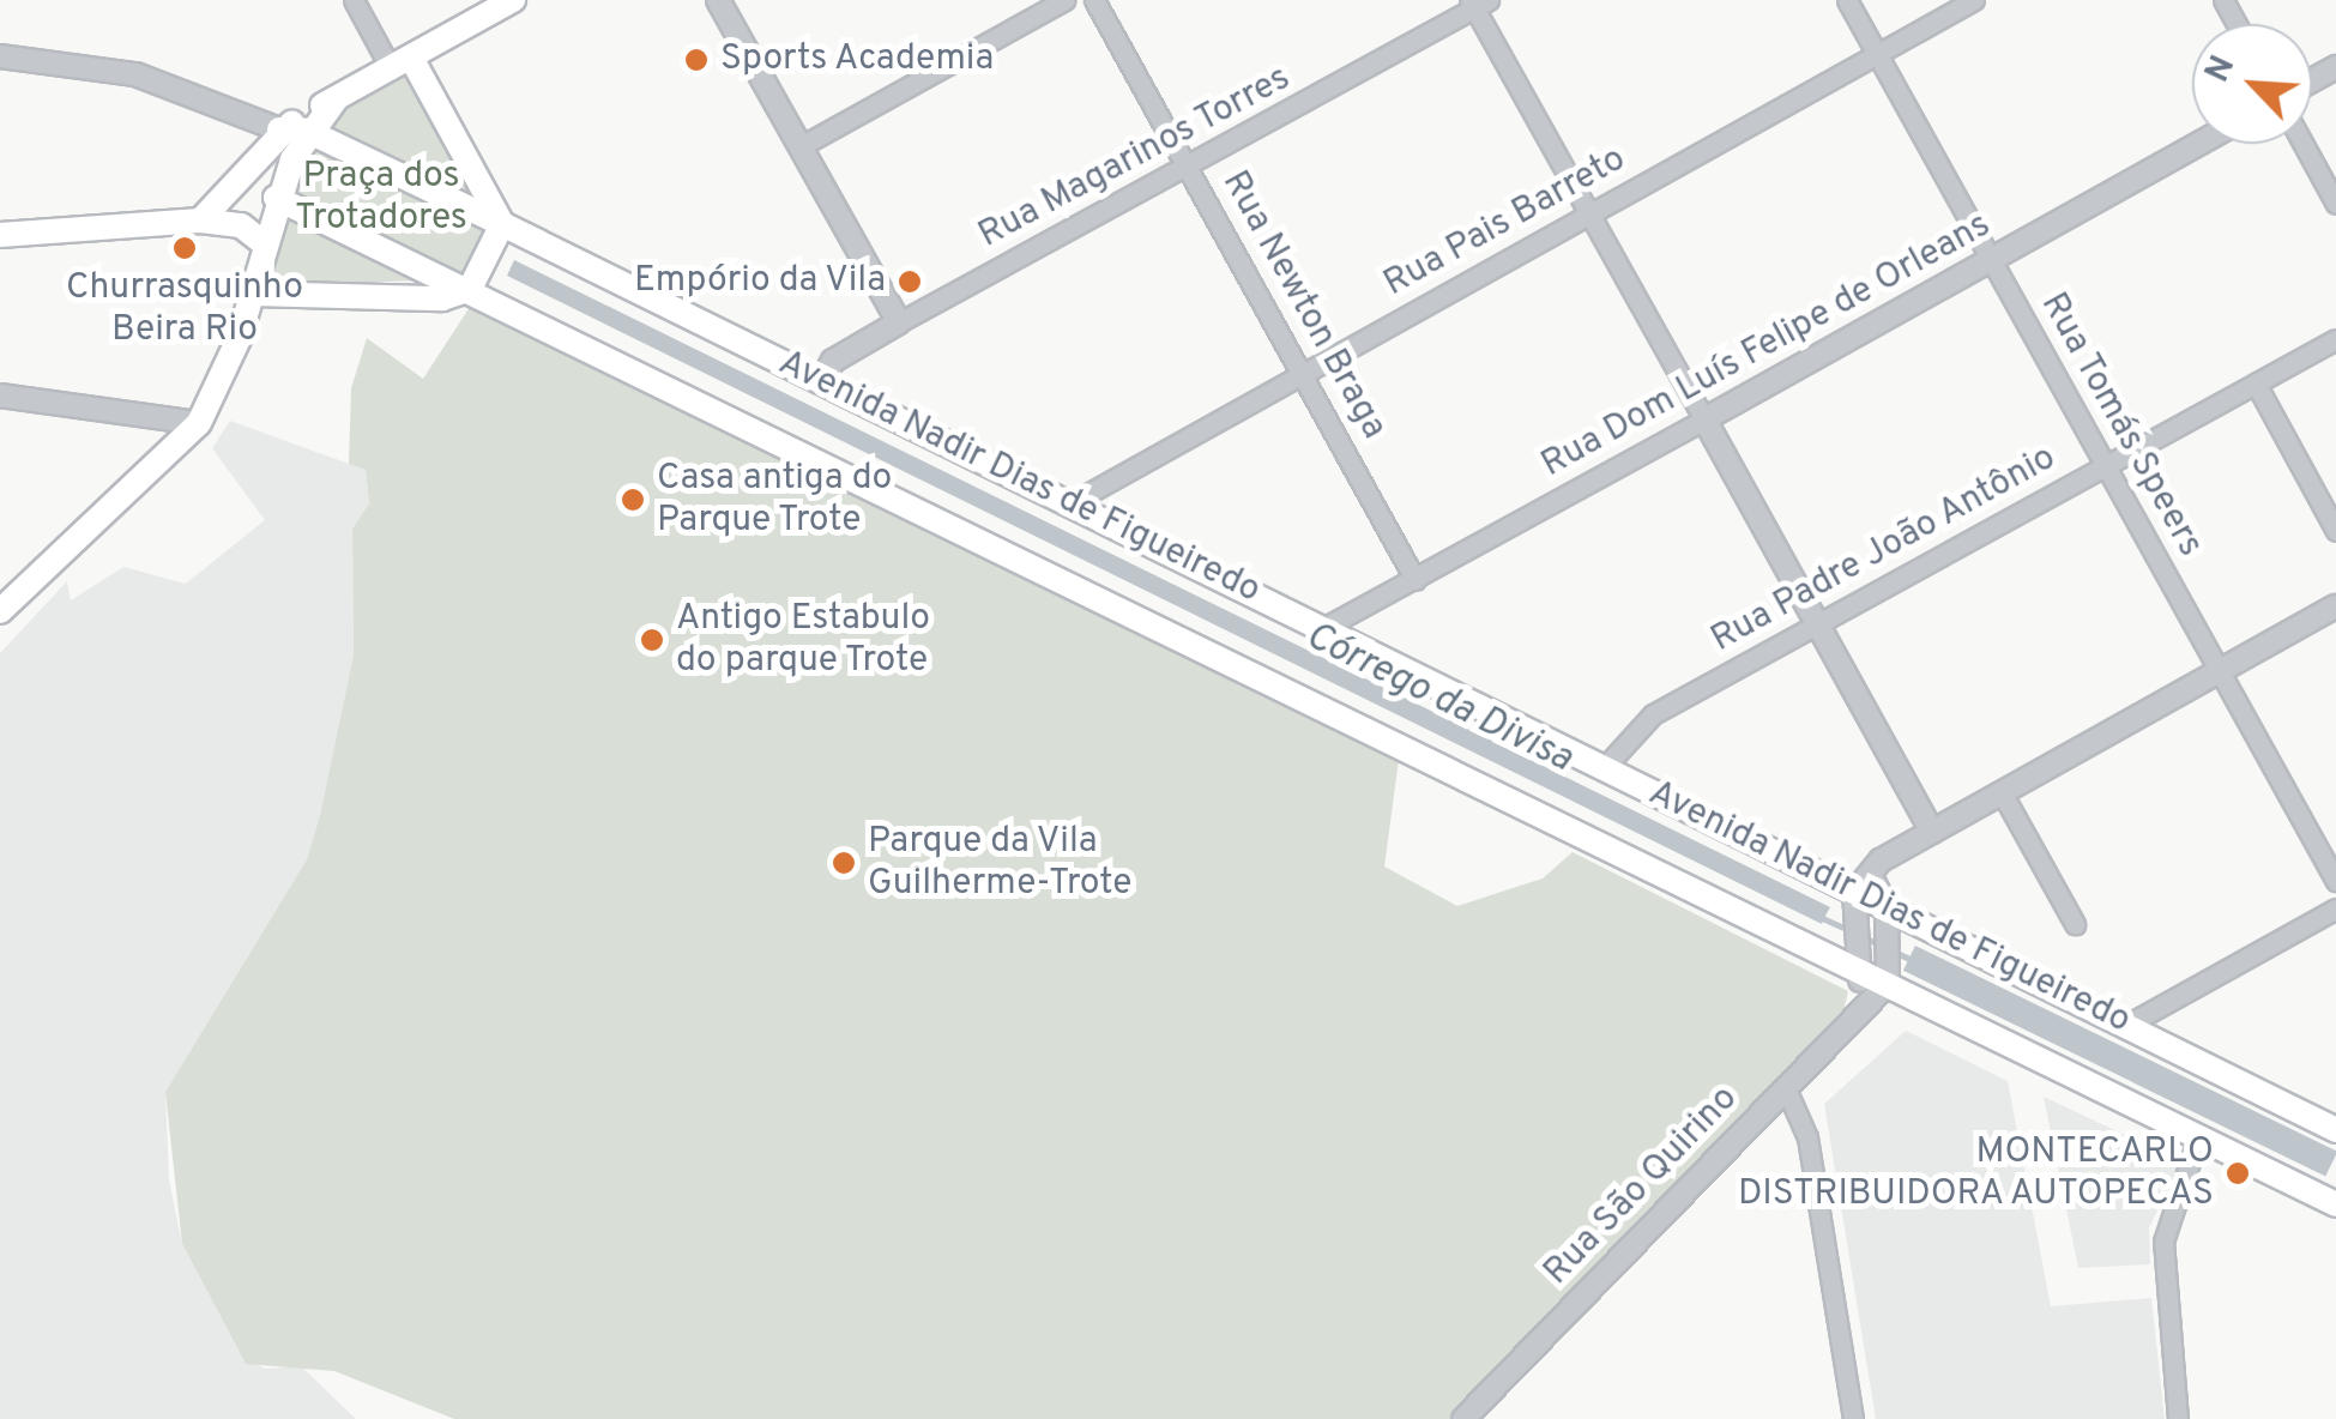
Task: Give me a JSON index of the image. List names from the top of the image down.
{
  "streets": {
    "main road": ["Avenida Nadir Dias de Figueiredo"],
    "street": [
      "Rua Magarinos Torres",
      "Rua Pais Barreto",
      "Rua Newton Braga",
      "Rua Dom Luís Felipe de Orleans",
      "Rua Tomás Speers",
      "Rua Padre João Antônio",
      "Rua São Quirino"
    ]
  },
  "crossings": [
    ["Rua Magarinos Torres", "Rua Newton Braga"],
    ["Rua Magarinos Torres", "Avenida Nadir Dias de Figueiredo"],
    ["Rua Pais Barreto", "Rua Newton Braga"],
    ["Rua Pais Barreto", "Rua Tomás Speers"],
    ["Rua Pais Barreto", "Avenida Nadir Dias de Figueiredo"],
    ["Rua Newton Braga", "Rua Dom Luís Felipe de Orleans"],
    ["Rua Dom Luís Felipe de Orleans", "Rua Tomás Speers"],
    ["Rua Dom Luís Felipe de Orleans", "Avenida Nadir Dias de Figueiredo"],
    ["Rua Tomás Speers", "Rua Padre João Antônio"],
    ["Avenida Nadir Dias de Figueiredo", "Rua Padre João Antônio"],
    ["Avenida Nadir Dias de Figueiredo", "Rua São Quirino"]
  ],
  "water": ["Córrego da Divisa"],
  "parks": ["Praça dos Trotadores"],
  "places": [
    "Sports Academia",
    "Churrasquinho Beira Rio",
    "Empório da Vila",
    "Casa antiga do Parque Trote",
    "Antigo Estabulo do parque Trote",
    "Parque da Vila Guilherme-Trote",
    "MONTECARLO DISTRIBUIDORA AUTOPECAS"
  ],
  "north": "top left"
}
